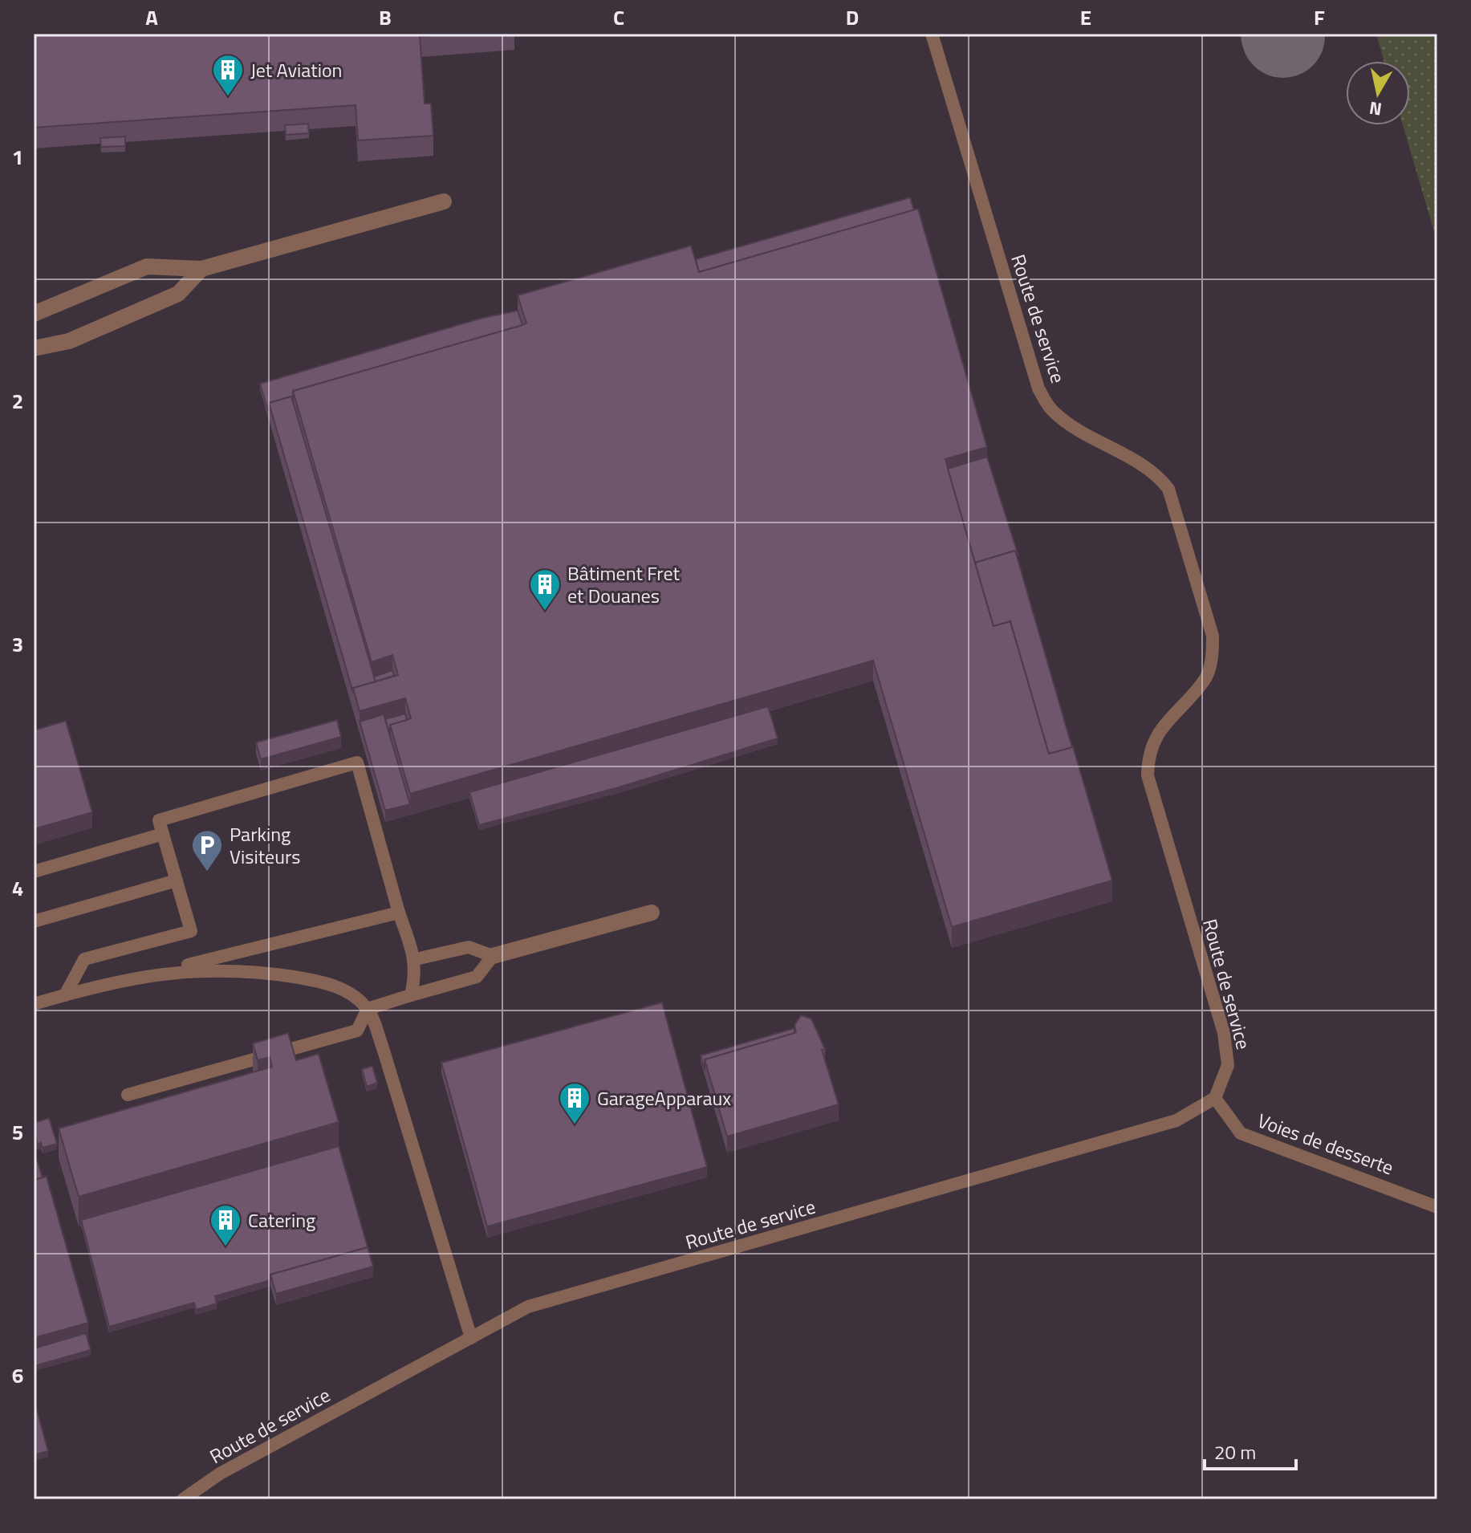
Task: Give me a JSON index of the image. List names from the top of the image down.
{
  "streets": {
    "lane": ["Route de service", "Voies de desserte"]
  },
  "crossings": [
    ["Route de service", "Voies de desserte"]
  ],
  "places": {
    "building": [
      "Jet Aviation",
      "Bâtiment Fret et Douanes",
      "GarageApparaux",
      "Catering"
    ],
    "parking": ["Parking Visiteurs"]
  },
  "scale_bar": "20 m",
  "north": "bottom",
  "grid": {
    "columns": [
      "A",
      "B",
      "C",
      "D",
      "E",
      "F"
    ],
    "rows": [
      "1",
      "2",
      "3",
      "4",
      "5",
      "6"
    ]
  }
}
